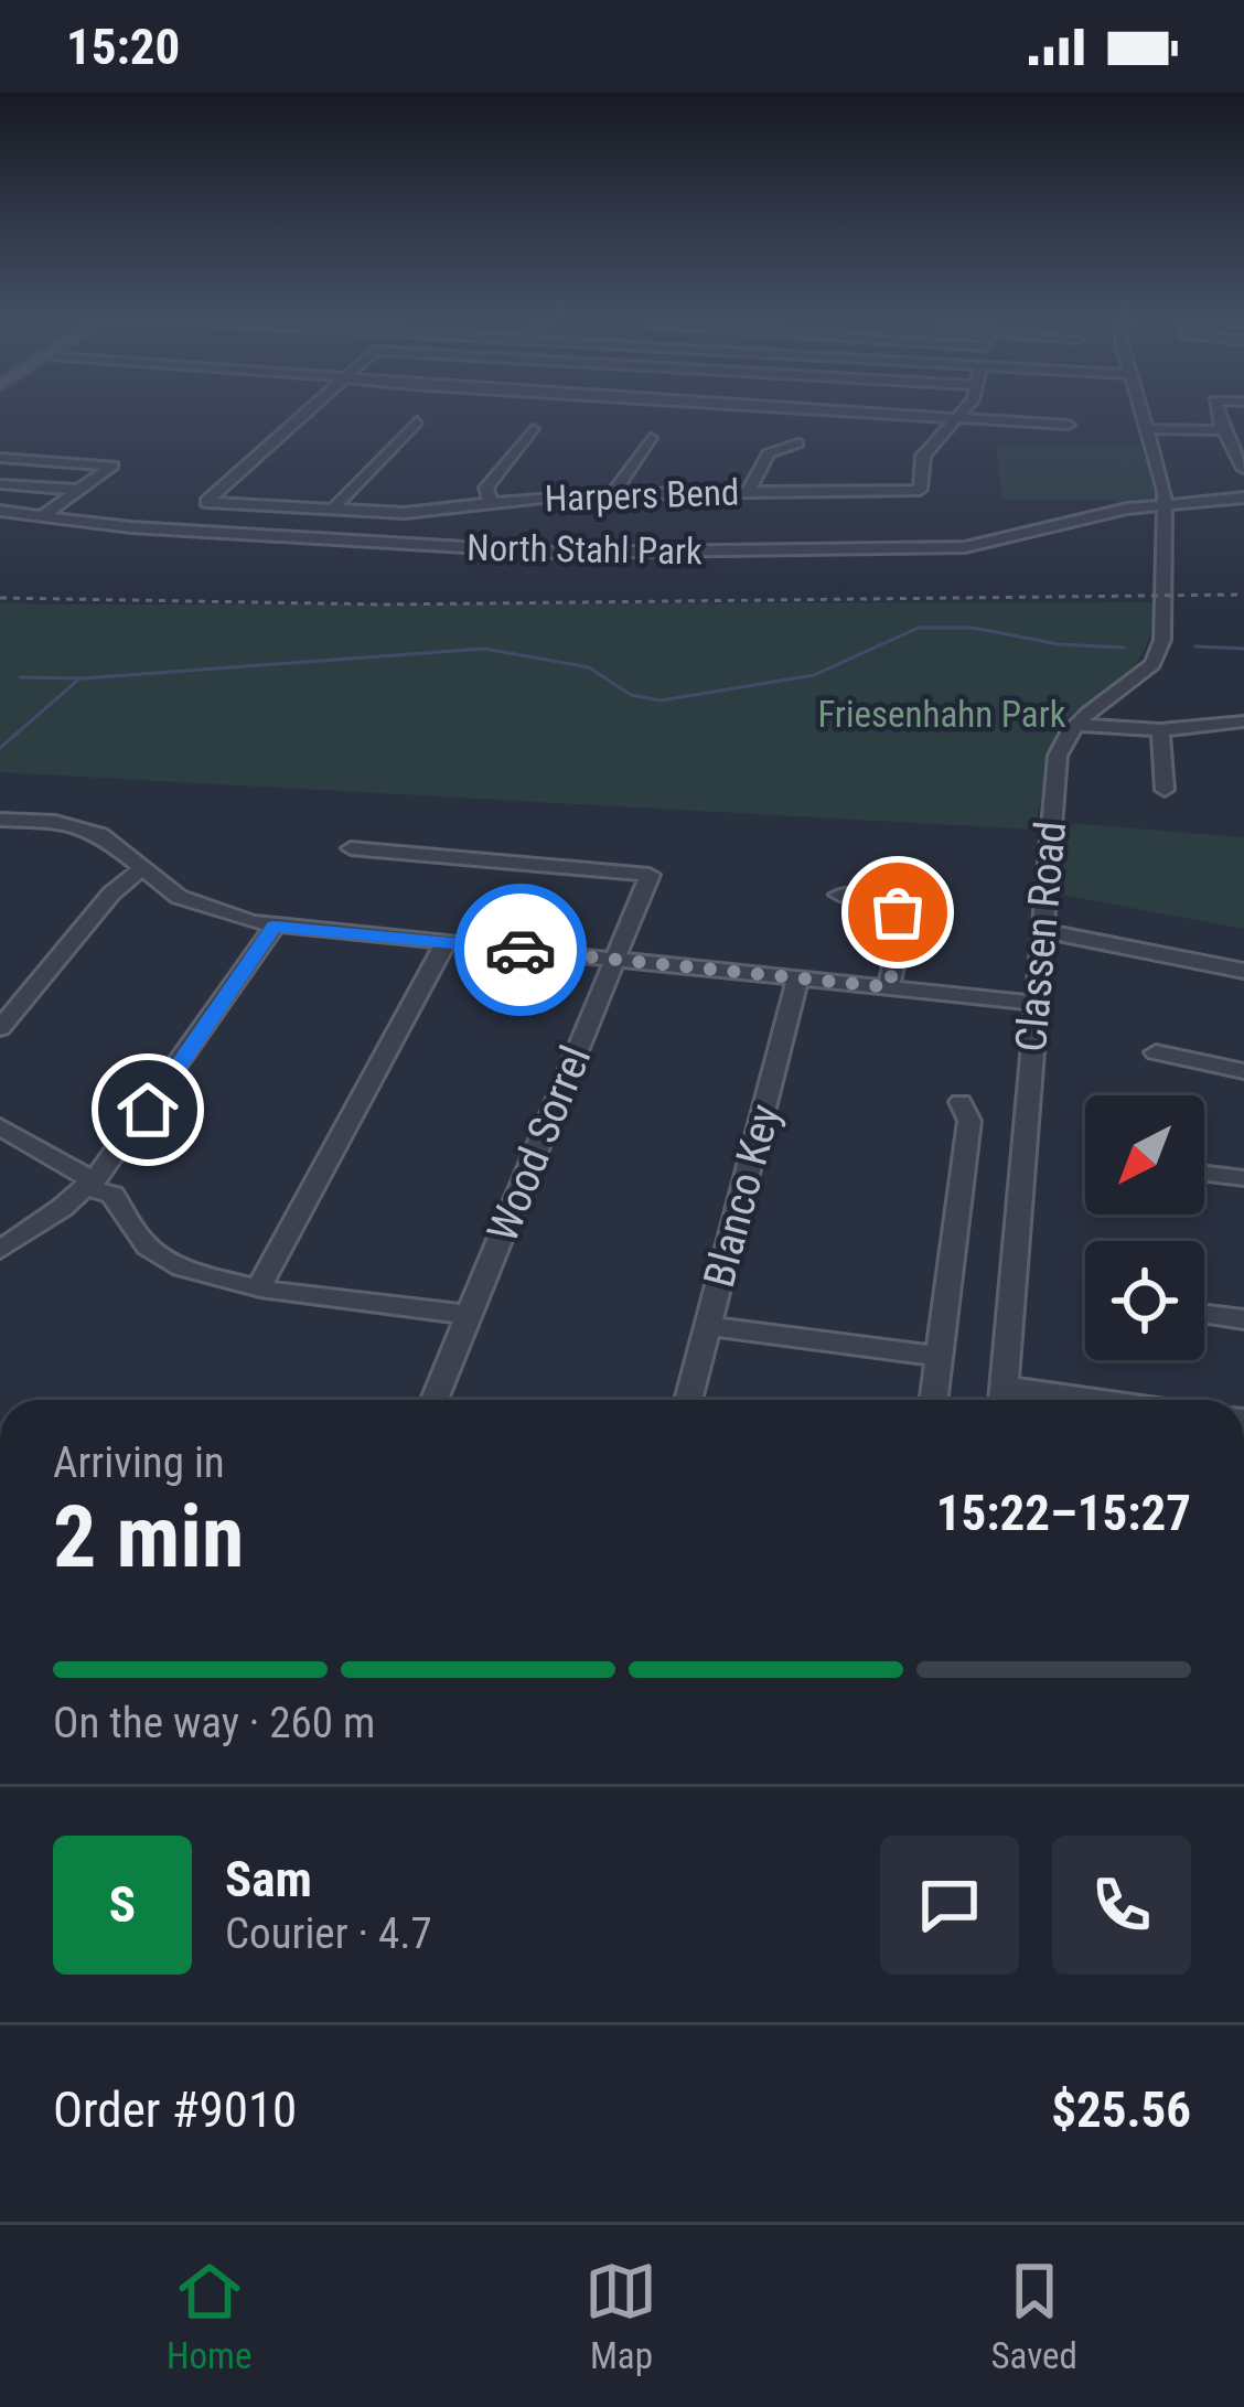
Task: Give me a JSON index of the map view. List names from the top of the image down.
{
  "streets": {
    "street": [
      "Harpers Bend",
      "North Stahl Park",
      "Classen Road",
      "Wood Sorrel",
      "Blanco Key"
    ]
  },
  "parks": ["Friesenhahn Park"],
  "north": "bottom left",
  "page": {
    "status": "15:20",
    "heading": ["2 min", "Arriving in", "15:22–15:27"],
    "panel": [
      "Sam",
      "Courier · 4.7",
      "Order #9010",
      "$25.56"
    ],
    "bar": "On the way · 260 m",
    "round": "S",
    "tabs": ["Home", "Map", "Saved"]
  }
}
